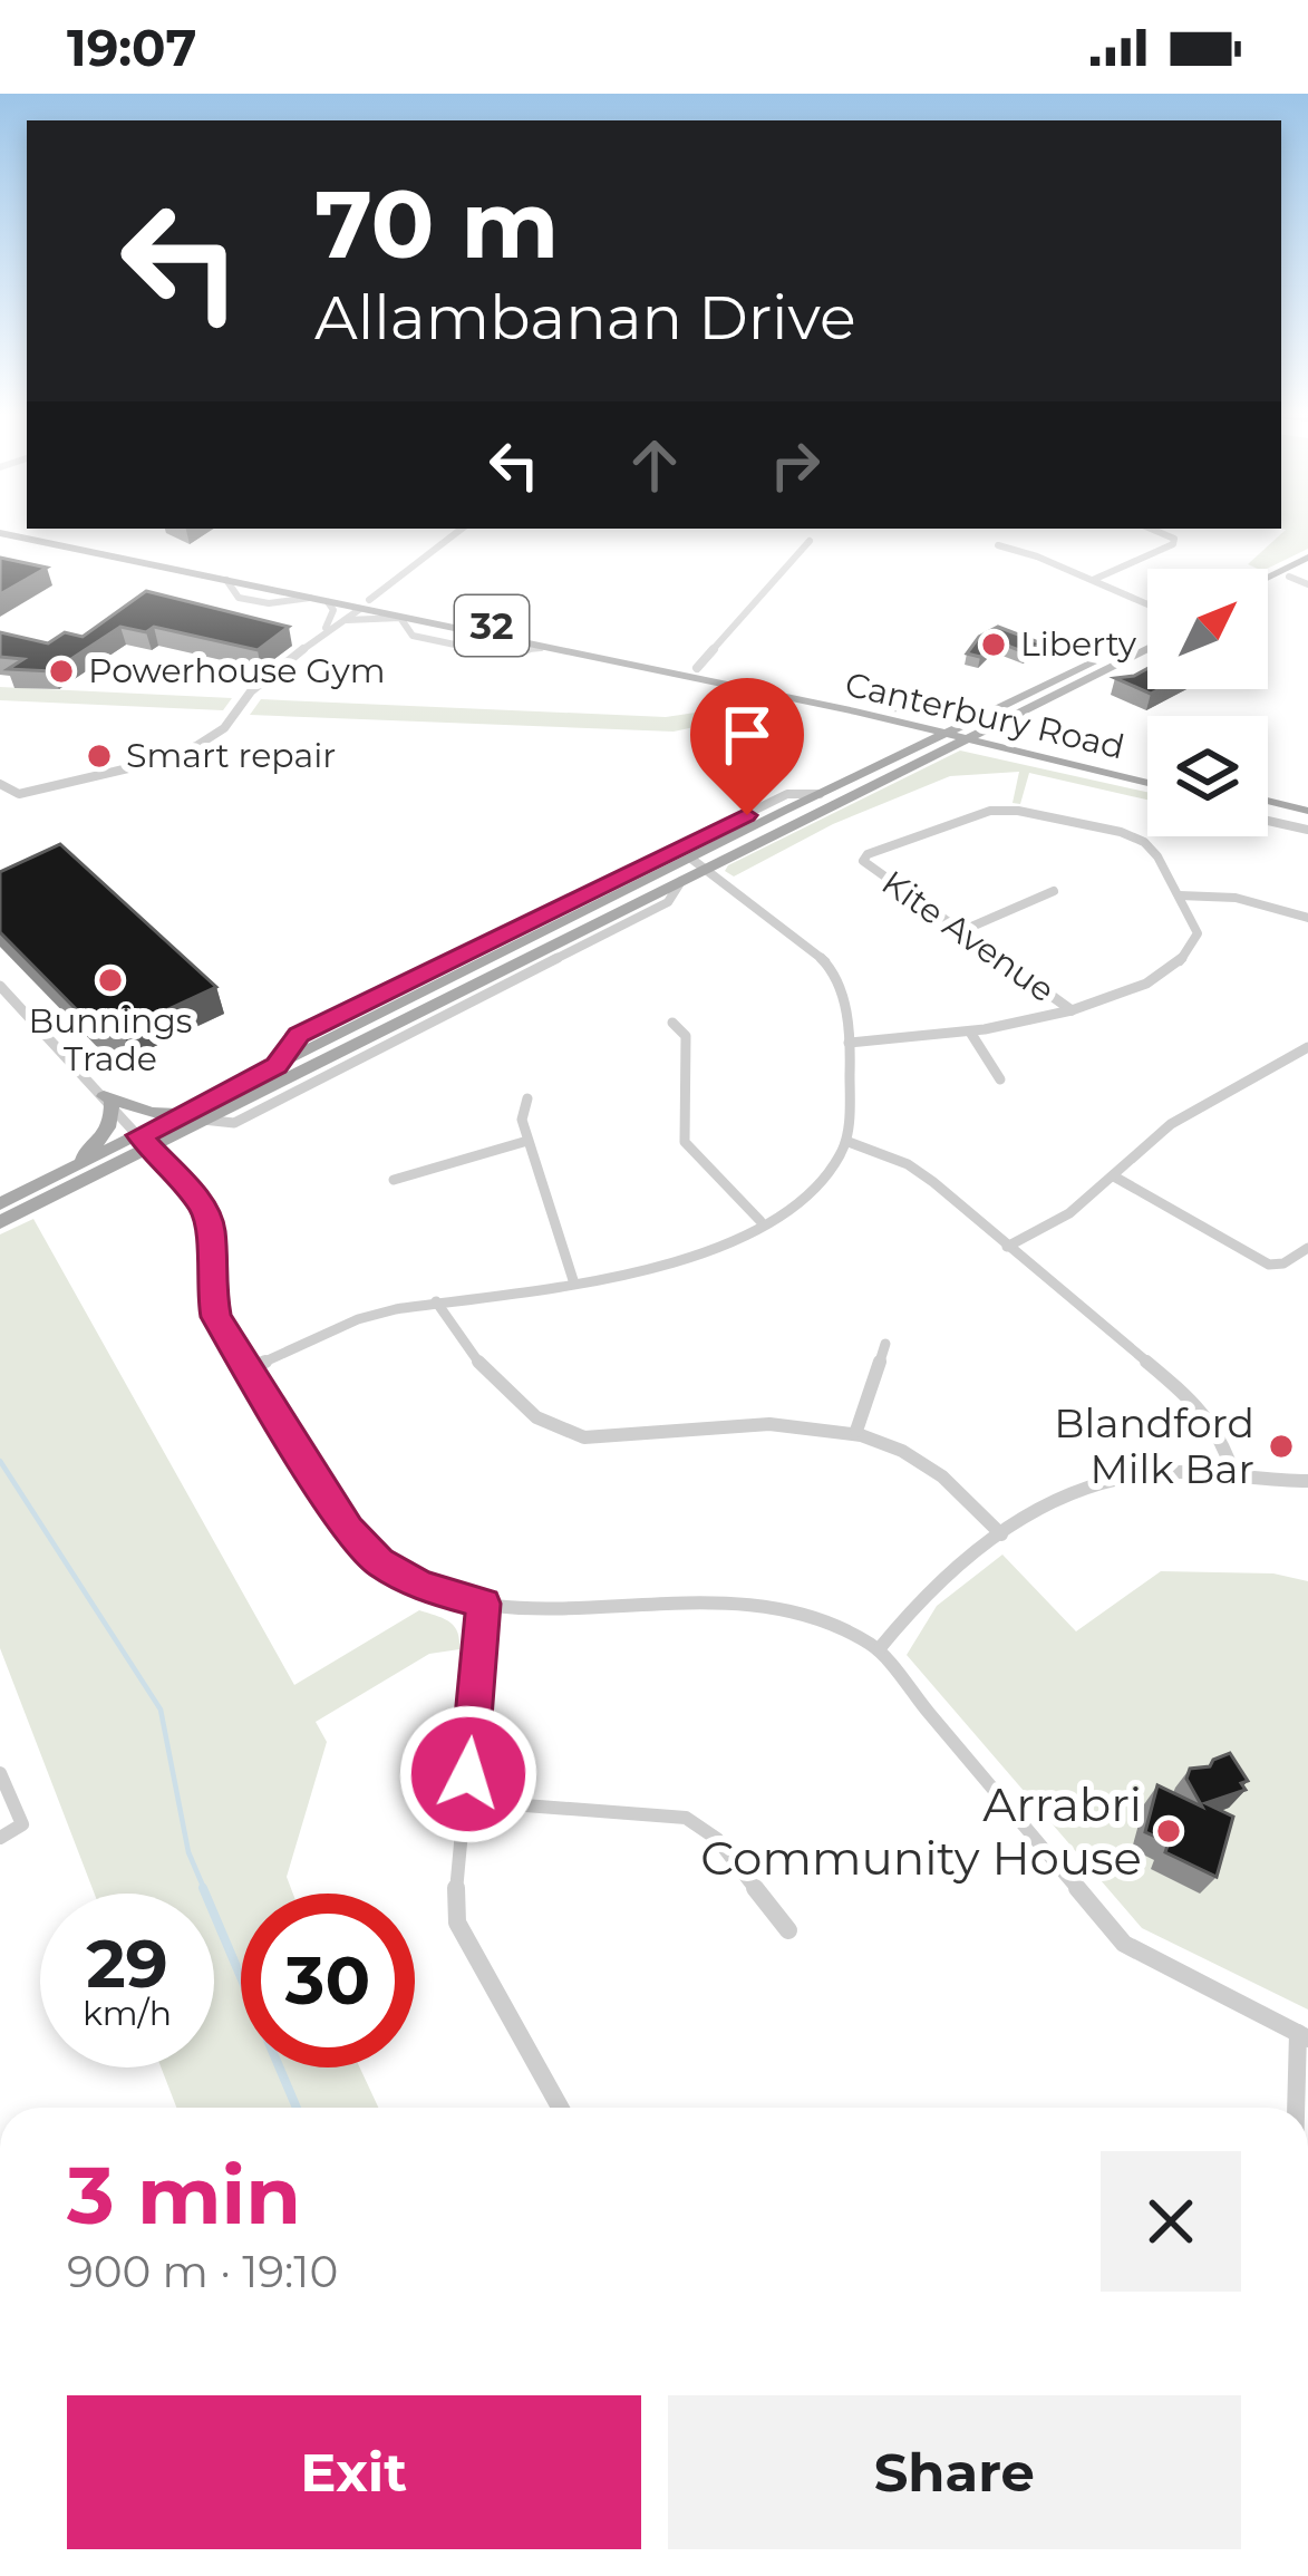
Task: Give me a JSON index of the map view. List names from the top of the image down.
{
  "streets": {
    "main road": ["32", "Canterbury Road"],
    "street": ["Kite Avenue"]
  },
  "places": [
    "Liberty",
    "Powerhouse Gym",
    "Smart repair",
    "Bunnings Trade",
    "Blandford Milk Bar",
    "Arrabri Community House"
  ],
  "north": "top right",
  "page": {
    "status": "19:07",
    "turn": ["70 m", "Allambanan Drive"],
    "speed": "29 km/h",
    "limit": "30",
    "heading": ["3 min", "900 m · 19:10"],
    "buttons": ["Exit", "Share"]
  }
}
